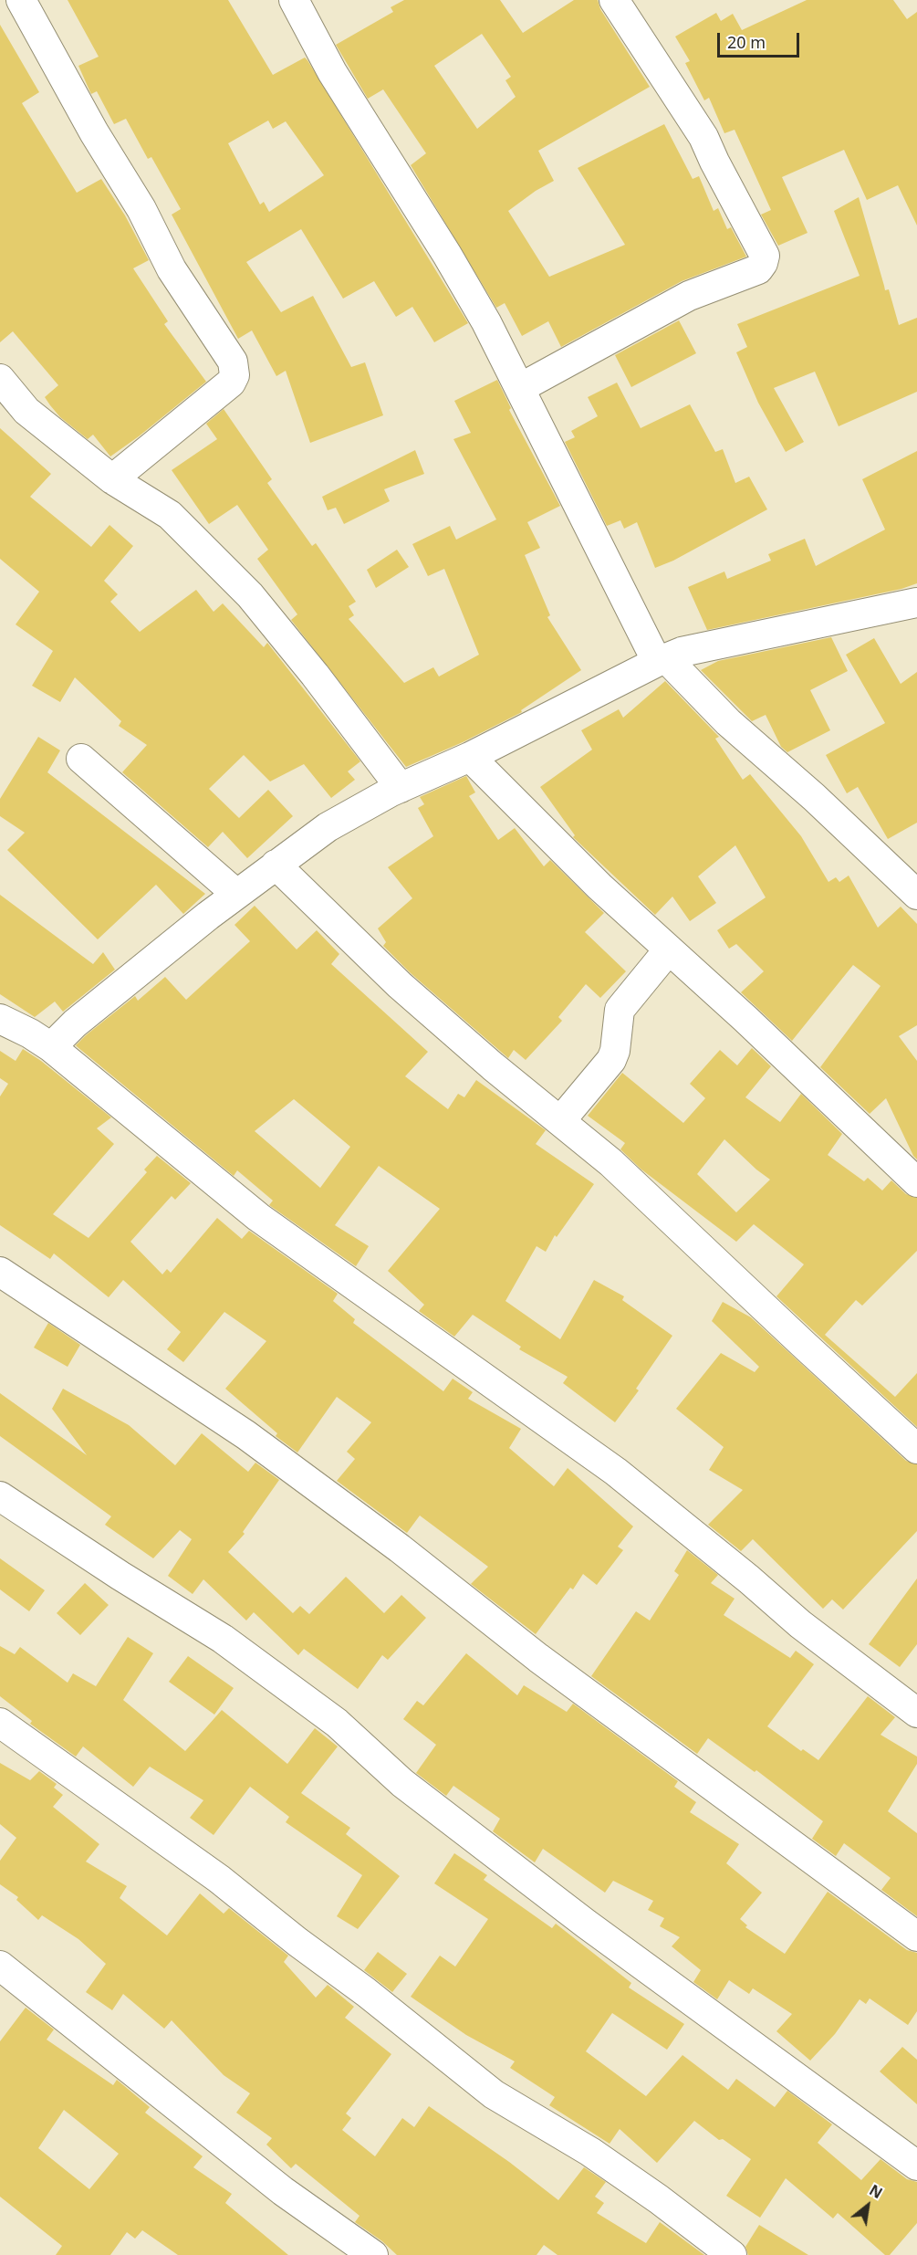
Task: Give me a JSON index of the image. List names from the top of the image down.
{
  "scale_bar": "20 m",
  "north": "top right"
}
